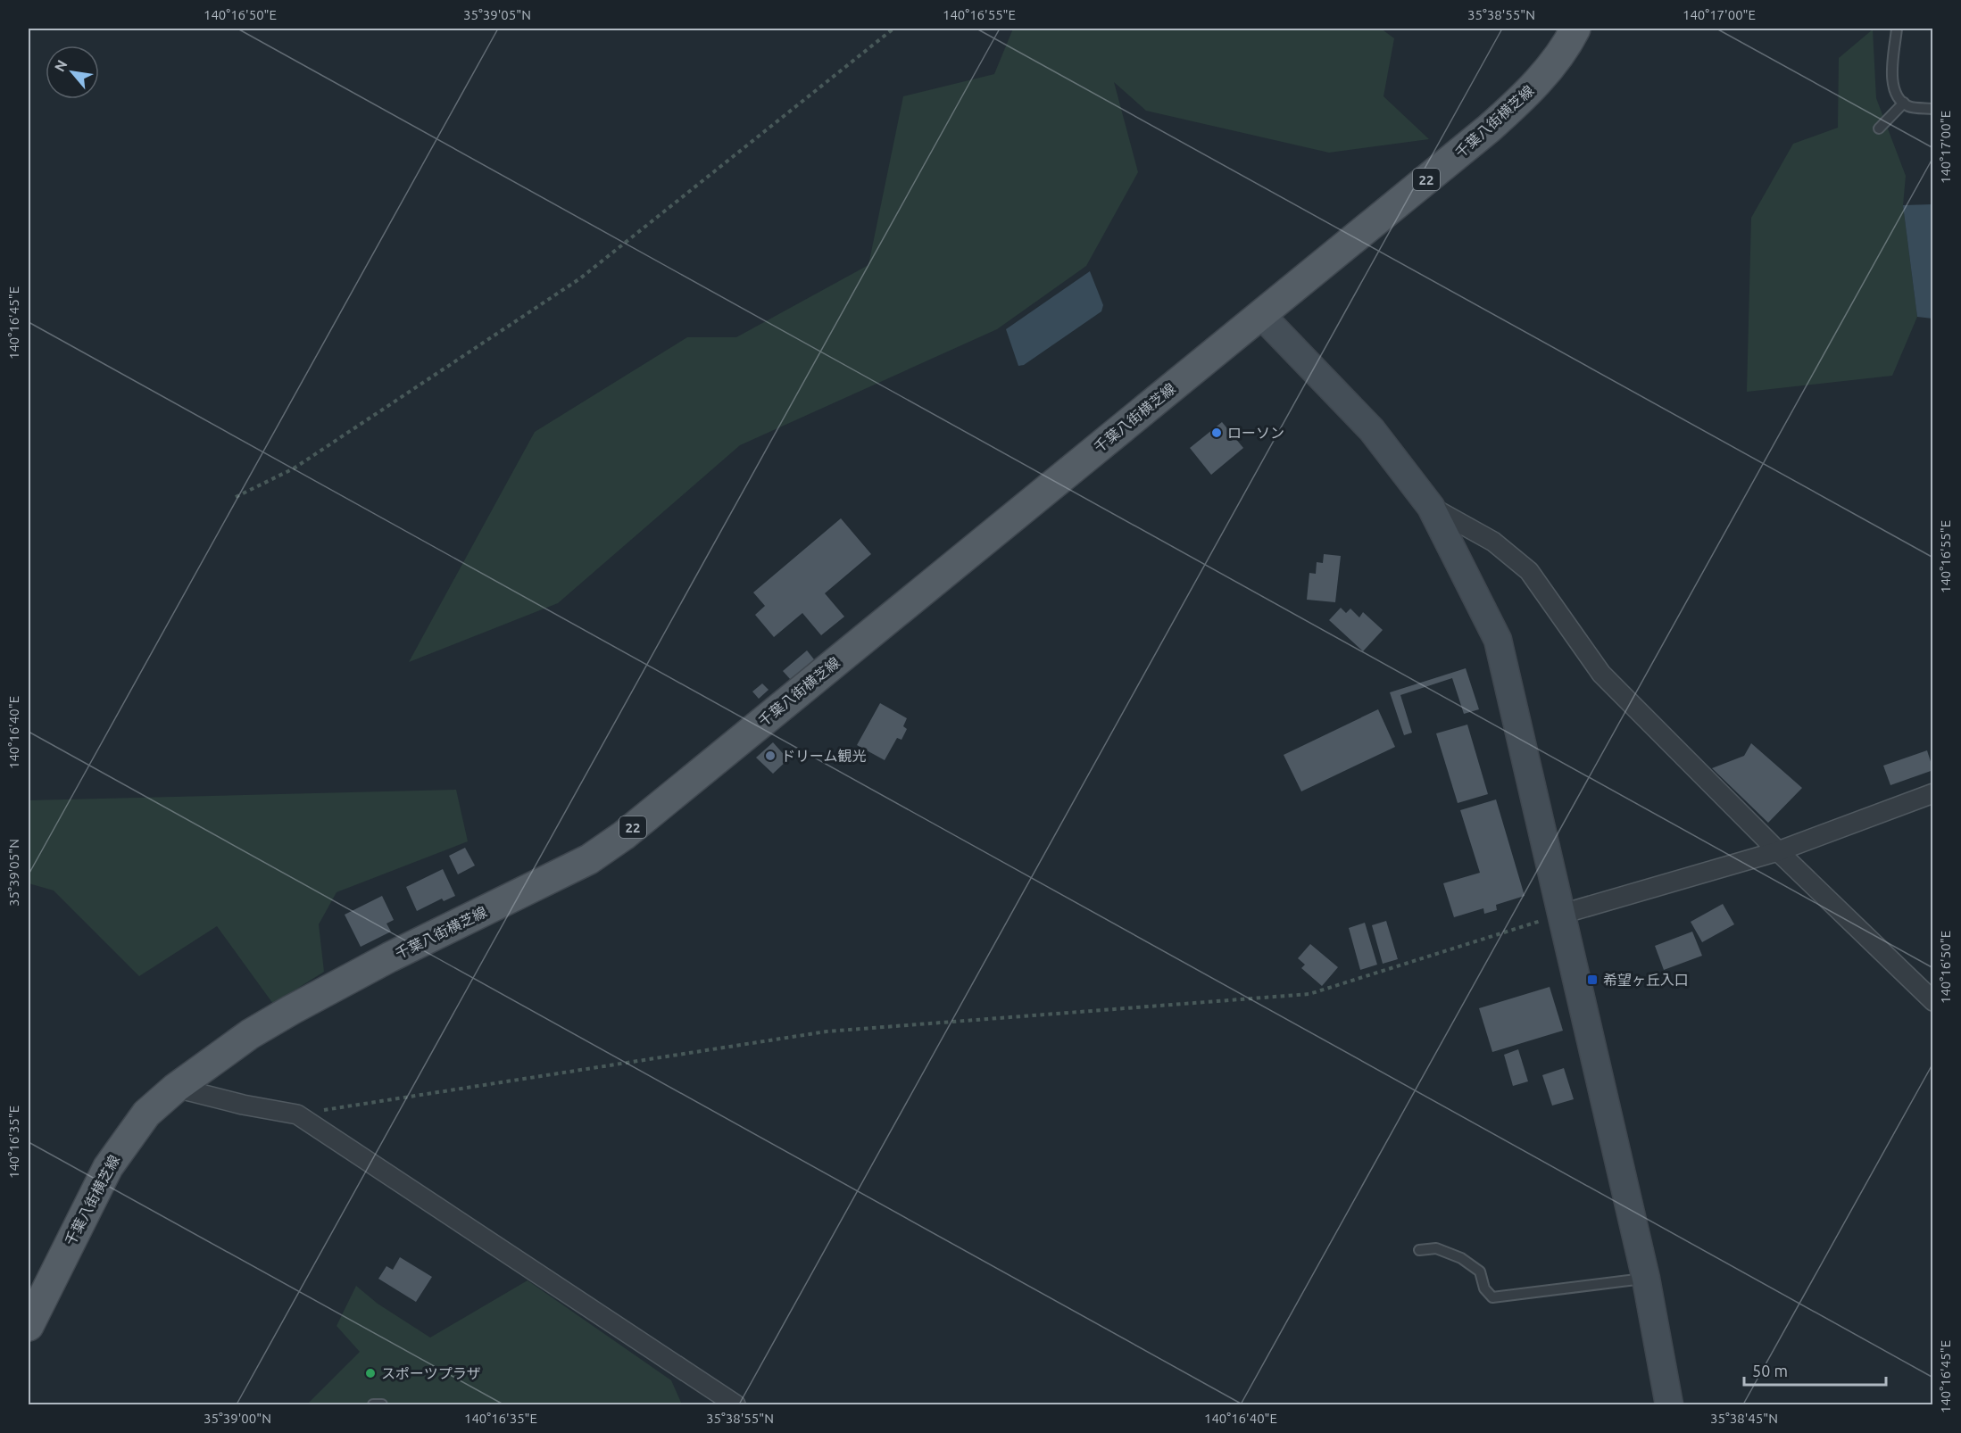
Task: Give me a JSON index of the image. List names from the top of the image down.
{
  "streets": {
    "main road": ["千葉八街横芝線", "22"]
  },
  "places": {
    "other": ["ローソン", "ドリーム観光", "スポーツプラザ"],
    "transit": ["希望ヶ丘入口"]
  },
  "scale_bar": "50 m",
  "north": "top left",
  "coordinates": [
    "140°16'50\"E",
    "35°39'05\"N",
    "140°16'55\"E",
    "35°38'55\"N",
    "140°17'00\"E",
    "140°16'45\"E",
    "140°16'40\"E",
    "140°16'35\"E",
    "35°39'00\"N",
    "35°38'45\"N"
  ]
}
